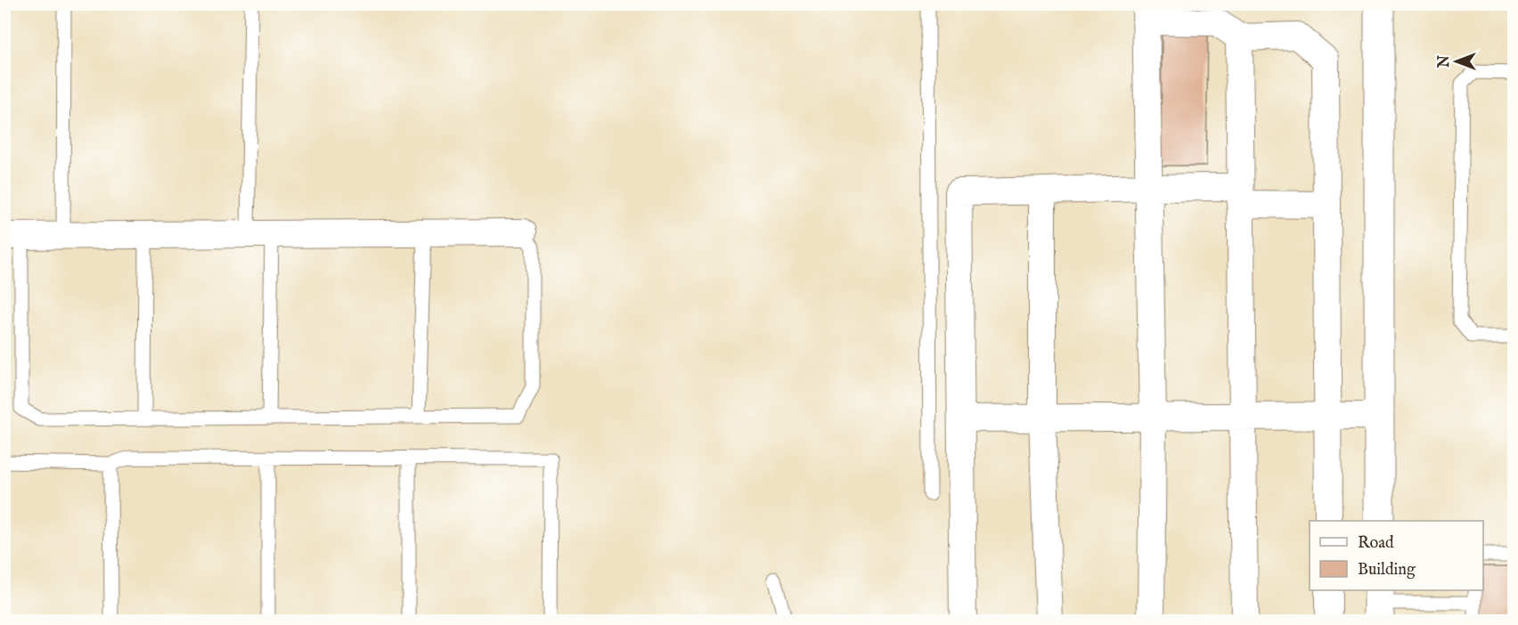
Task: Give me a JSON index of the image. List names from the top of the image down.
{
  "legend": ["Road", "Building"],
  "north": "left"
}
